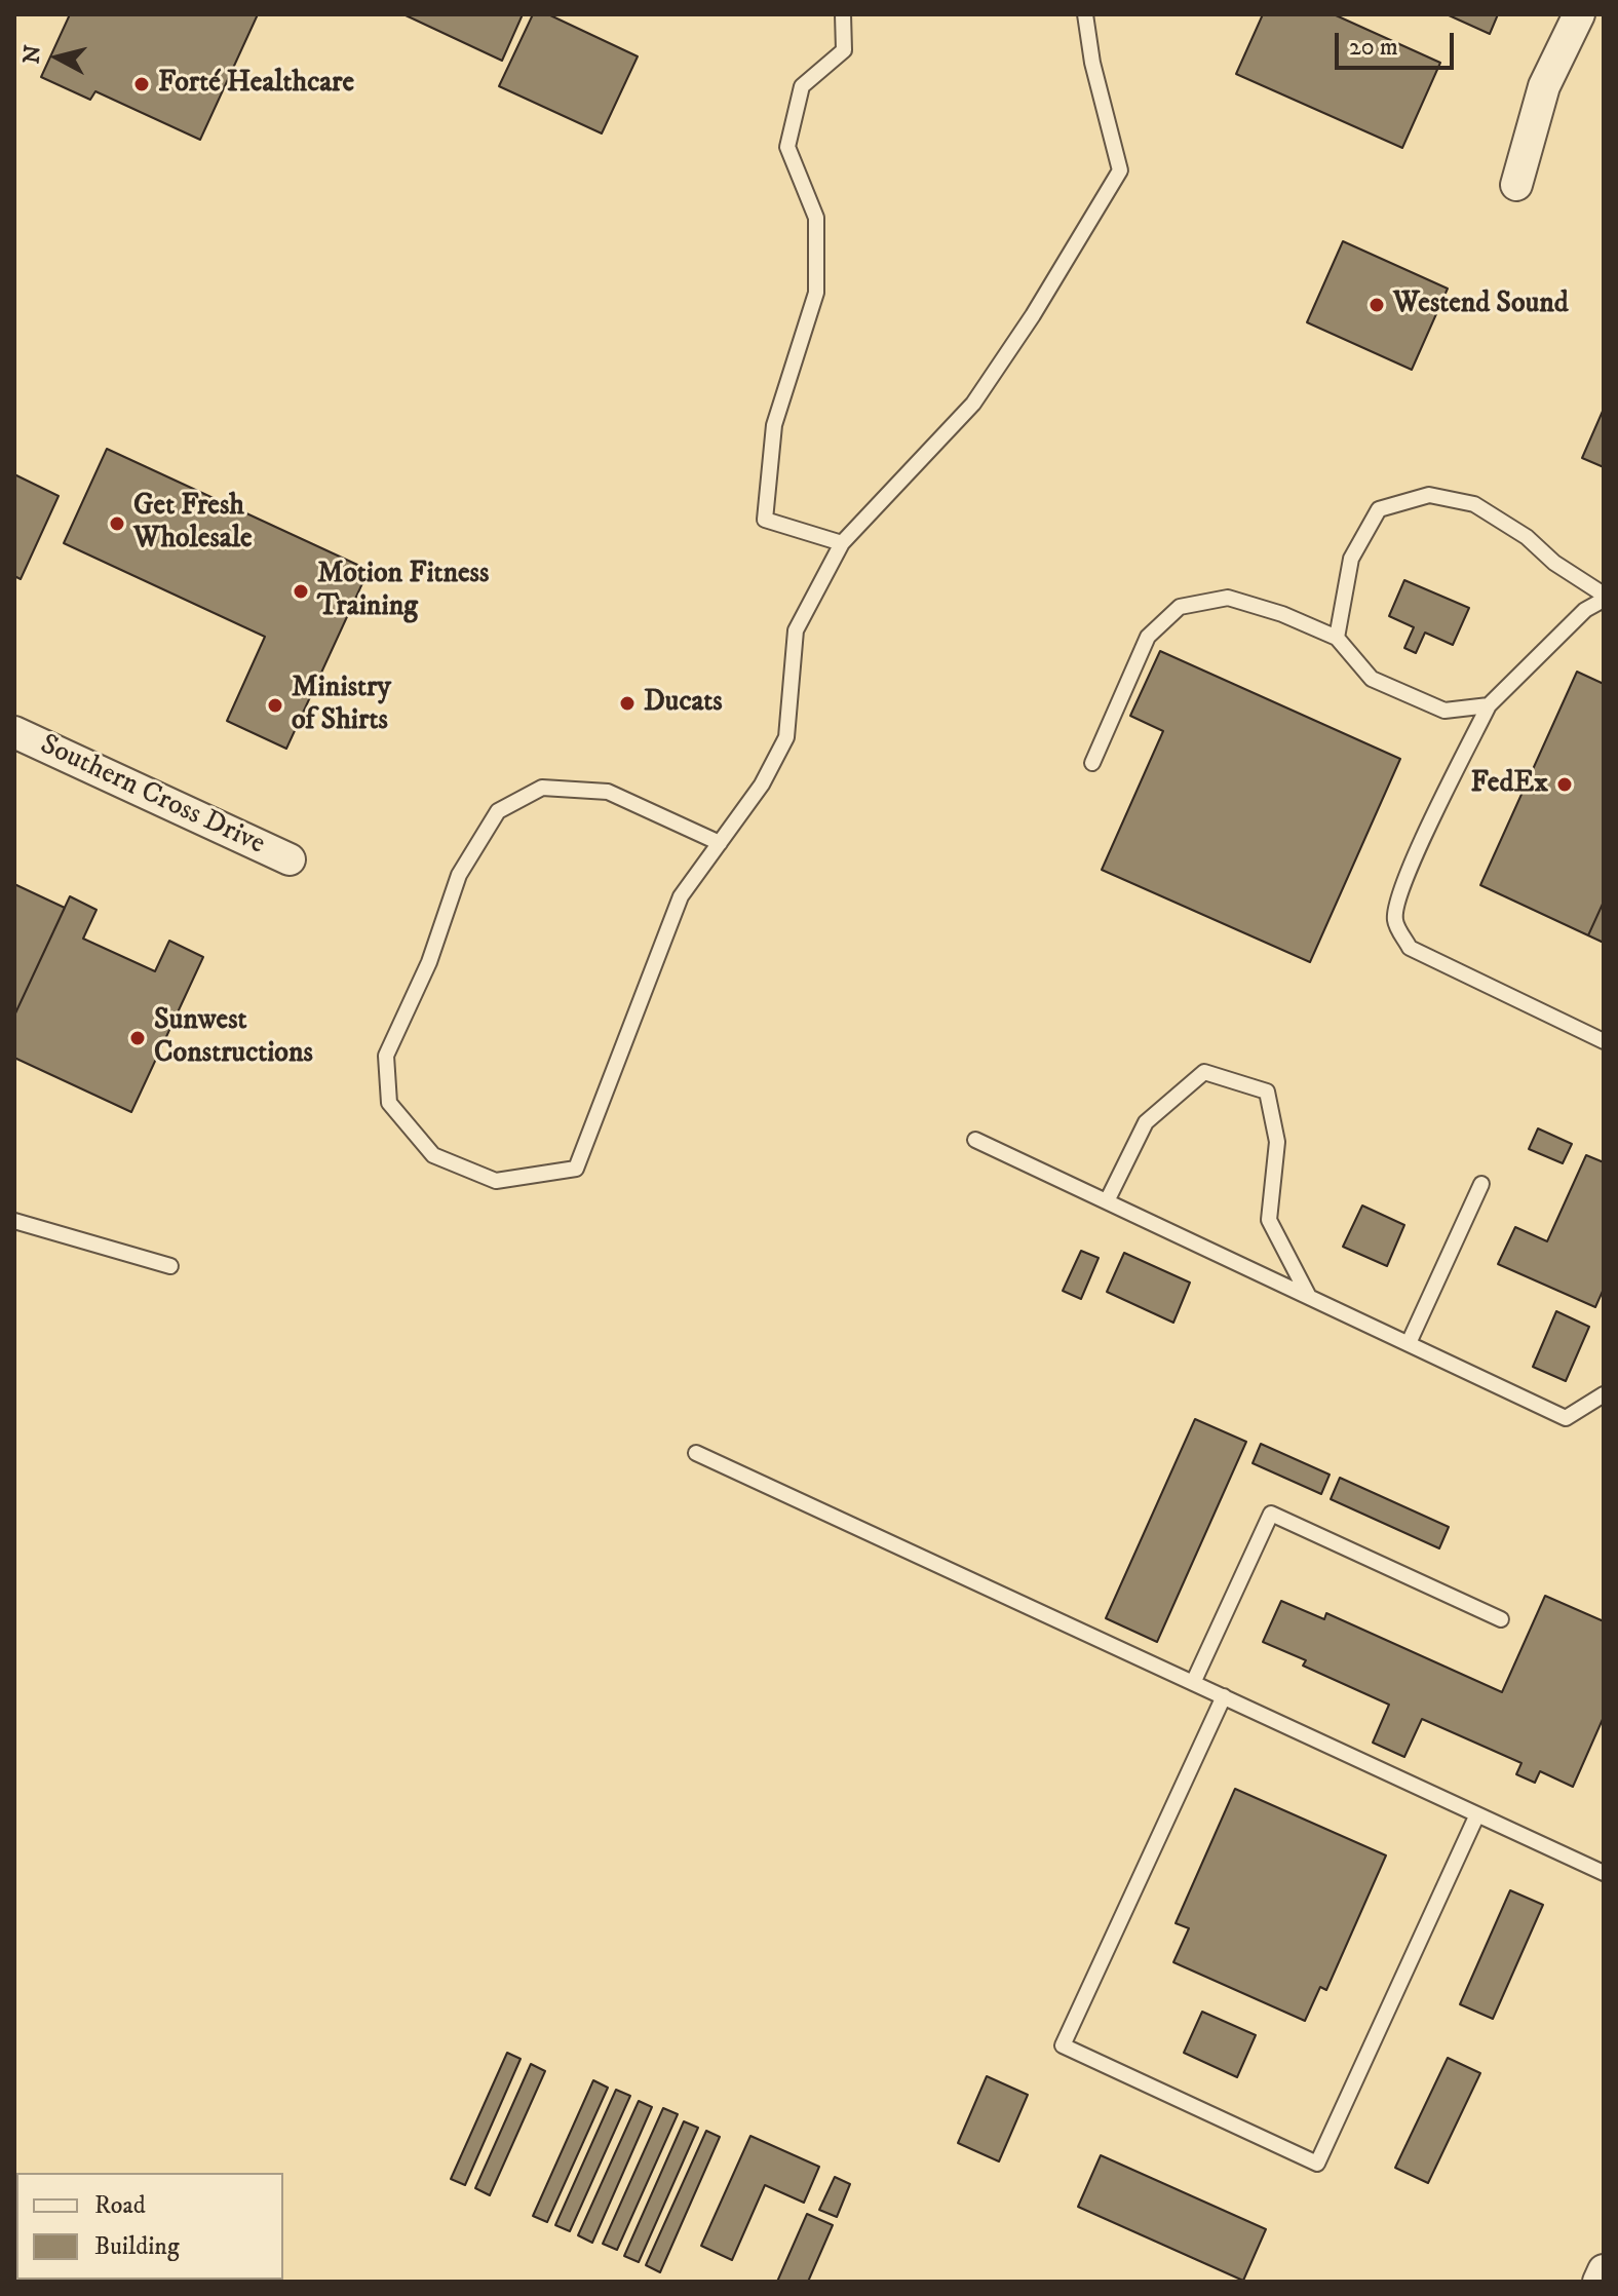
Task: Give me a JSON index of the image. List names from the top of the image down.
{
  "streets": {
    "street": ["Southern Cross Drive"]
  },
  "places": [
    "Forté Healthcare",
    "Westend Sound",
    "Get Fresh Wholesale",
    "Motion Fitness Training",
    "Ducats",
    "Ministry of Shirts",
    "FedEx",
    "Sunwest Constructions"
  ],
  "legend": ["Road", "Building"],
  "scale_bar": "20 m",
  "north": "left"
}
